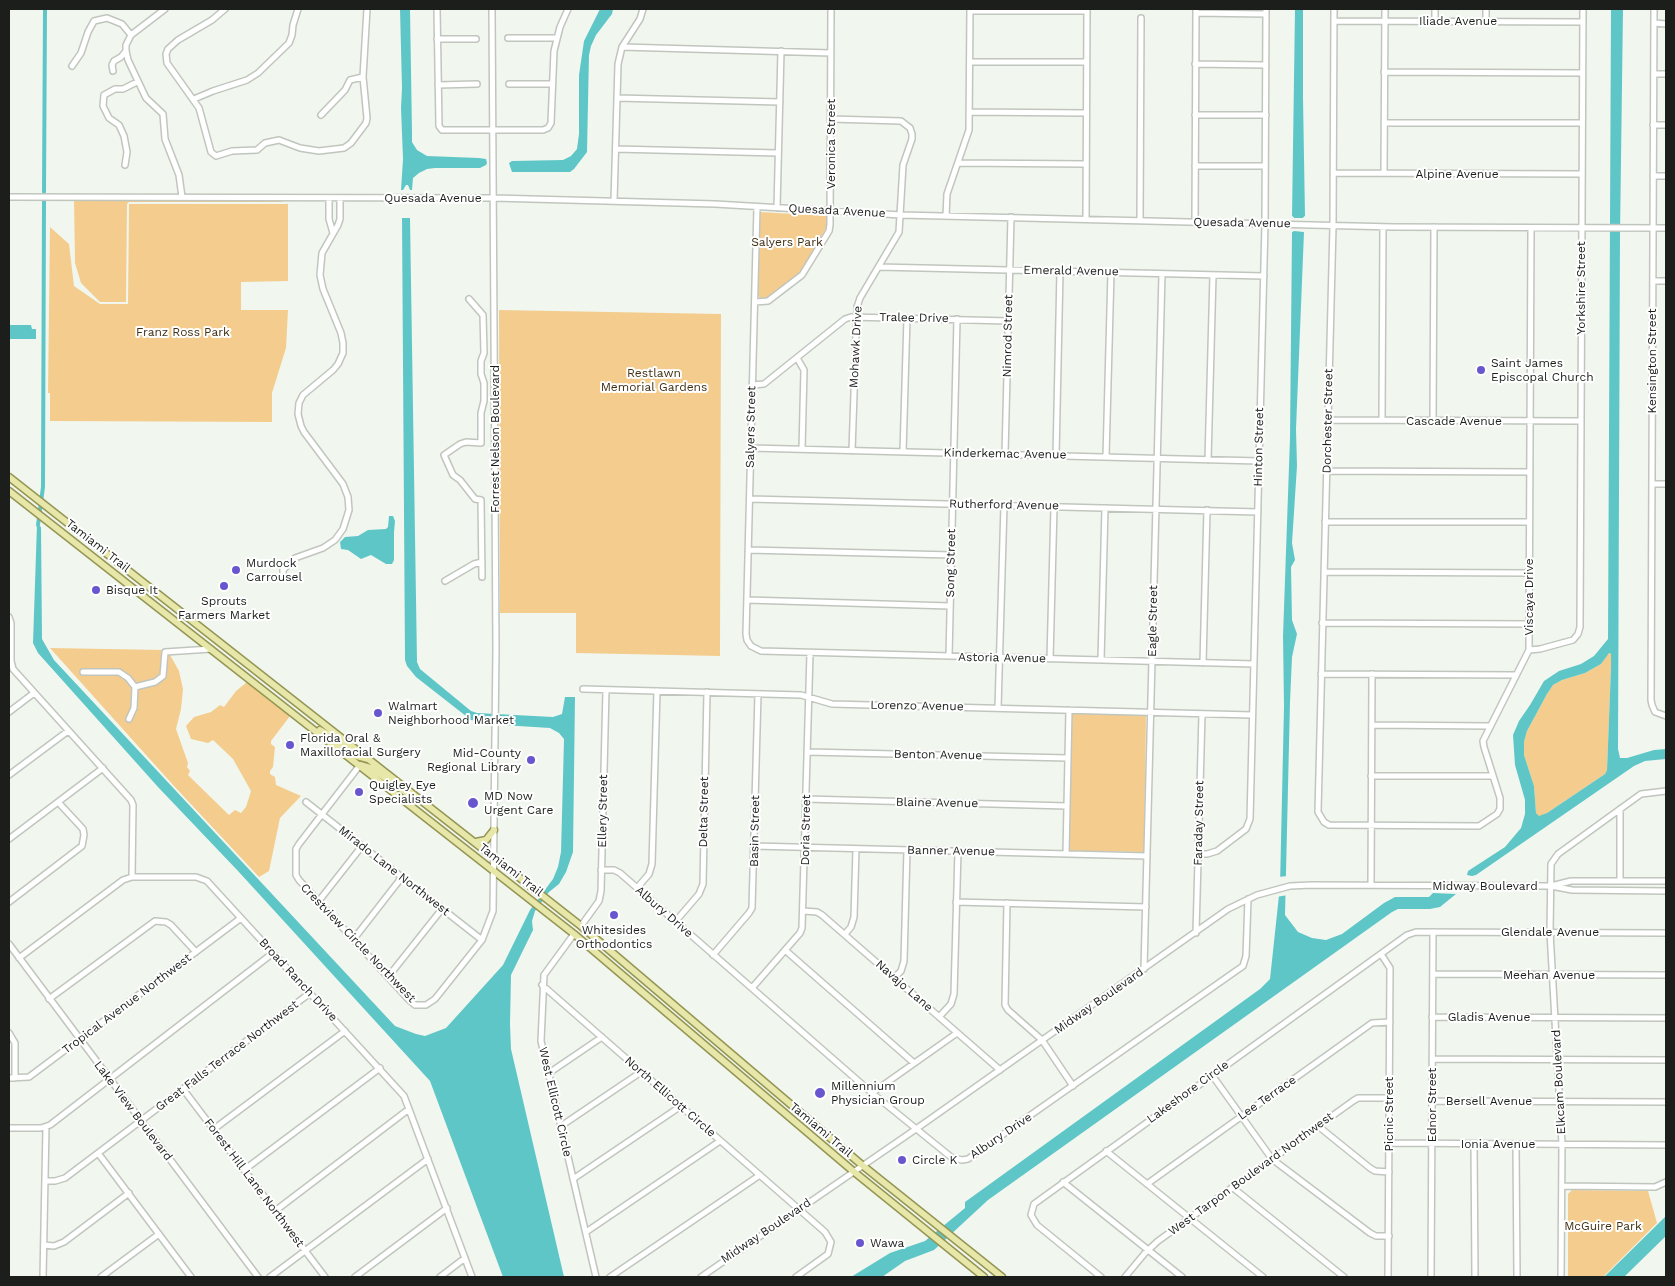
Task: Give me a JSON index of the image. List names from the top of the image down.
{
  "streets": {
    "main road": ["Tamiami Trail"],
    "street": [
      "Iliade Avenue",
      "Veronica Street",
      "Alpine Avenue",
      "Quesada Avenue",
      "Emerald Avenue",
      "Yorkshire Street",
      "Tralee Drive",
      "Nimrod Street",
      "Mohawk Drive",
      "Kensington Street",
      "Dorchester Street",
      "Cascade Avenue",
      "Salyers Street",
      "Forrest Nelson Boulevard",
      "Hinton Street",
      "Kinderkemac Avenue",
      "Rutherford Avenue",
      "Song Street",
      "Viscaya Drive",
      "Eagle Street",
      "Astoria Avenue",
      "Lorenzo Avenue",
      "Benton Avenue",
      "Blaine Avenue",
      "Ellery Street",
      "Delta Street",
      "Faraday Street",
      "Doria Street",
      "Basin Street",
      "Banner Avenue",
      "Mirado Lane Northwest",
      "Midway Boulevard",
      "Albury Drive",
      "Glendale Avenue",
      "Crestview Circle Northwest",
      "Meehan Avenue",
      "Broad Ranch Drive",
      "Navajo Lane",
      "Tropical Avenue Northwest",
      "Gladis Avenue",
      "Great Falls Terrace Northwest",
      "Elkcam Boulevard",
      "Lakeshore Circle",
      "North Ellicott Circle",
      "Lee Terrace",
      "Bersell Avenue",
      "West Ellicott Circle",
      "Ednor Street",
      "Lake View Boulevard",
      "Picnic Street",
      "Ionia Avenue",
      "West Tarpon Boulevard Northwest",
      "Forest Hill Lane Northwest"
    ]
  },
  "crossings": [
    ["Iliade Avenue", "Yorkshire Street"],
    ["Iliade Avenue", "Dorchester Street"],
    ["Veronica Street", "Quesada Avenue"],
    ["Veronica Street", "Mohawk Drive"],
    ["Veronica Street", "Salyers Street"],
    ["Alpine Avenue", "Yorkshire Street"],
    ["Alpine Avenue", "Dorchester Street"],
    ["Quesada Avenue", "Yorkshire Street"],
    ["Quesada Avenue", "Nimrod Street"],
    ["Quesada Avenue", "Mohawk Drive"],
    ["Quesada Avenue", "Kensington Street"],
    ["Quesada Avenue", "Dorchester Street"],
    ["Quesada Avenue", "Salyers Street"],
    ["Quesada Avenue", "Forrest Nelson Boulevard"],
    ["Quesada Avenue", "Hinton Street"],
    ["Quesada Avenue", "Viscaya Drive"],
    ["Emerald Avenue", "Nimrod Street"],
    ["Emerald Avenue", "Mohawk Drive"],
    ["Emerald Avenue", "Hinton Street"],
    ["Emerald Avenue", "Eagle Street"],
    ["Yorkshire Street", "Cascade Avenue"],
    ["Yorkshire Street", "Viscaya Drive"],
    ["Tralee Drive", "Nimrod Street"],
    ["Tralee Drive", "Mohawk Drive"],
    ["Tralee Drive", "Salyers Street"],
    ["Tralee Drive", "Song Street"],
    ["Nimrod Street", "Kinderkemac Avenue"],
    ["Mohawk Drive", "Kinderkemac Avenue"],
    ["Dorchester Street", "Cascade Avenue"],
    ["Dorchester Street", "Viscaya Drive"],
    ["Cascade Avenue", "Viscaya Drive"],
    ["Salyers Street", "Kinderkemac Avenue"],
    ["Salyers Street", "Rutherford Avenue"],
    ["Salyers Street", "Astoria Avenue"],
    ["Forrest Nelson Boulevard", "Tamiami Trail"],
    ["Forrest Nelson Boulevard", "Crestview Circle Northwest"],
    ["Hinton Street", "Kinderkemac Avenue"],
    ["Hinton Street", "Rutherford Avenue"],
    ["Hinton Street", "Astoria Avenue"],
    ["Hinton Street", "Lorenzo Avenue"],
    ["Hinton Street", "Faraday Street"],
    ["Kinderkemac Avenue", "Song Street"],
    ["Kinderkemac Avenue", "Eagle Street"],
    ["Rutherford Avenue", "Song Street"],
    ["Rutherford Avenue", "Eagle Street"],
    ["Tamiami Trail", "Ellery Street"],
    ["Tamiami Trail", "Midway Boulevard"],
    ["Tamiami Trail", "Crestview Circle Northwest"],
    ["Tamiami Trail", "West Ellicott Circle"],
    ["Song Street", "Astoria Avenue"],
    ["Eagle Street", "Astoria Avenue"],
    ["Eagle Street", "Lorenzo Avenue"],
    ["Eagle Street", "Banner Avenue"],
    ["Eagle Street", "Midway Boulevard"],
    ["Astoria Avenue", "Doria Street"],
    ["Lorenzo Avenue", "Ellery Street"],
    ["Lorenzo Avenue", "Delta Street"],
    ["Lorenzo Avenue", "Faraday Street"],
    ["Lorenzo Avenue", "Doria Street"],
    ["Lorenzo Avenue", "Basin Street"],
    ["Benton Avenue", "Doria Street"],
    ["Blaine Avenue", "Doria Street"],
    ["Ellery Street", "Albury Drive"],
    ["Delta Street", "Albury Drive"],
    ["Faraday Street", "Midway Boulevard"],
    ["Doria Street", "Banner Avenue"],
    ["Doria Street", "Albury Drive"],
    ["Doria Street", "Navajo Lane"],
    ["Basin Street", "Banner Avenue"],
    ["Basin Street", "Albury Drive"],
    ["Mirado Lane Northwest", "Crestview Circle Northwest"],
    ["Midway Boulevard", "Albury Drive"],
    ["Midway Boulevard", "Navajo Lane"],
    ["Midway Boulevard", "Elkcam Boulevard"],
    ["Midway Boulevard", "North Ellicott Circle"],
    ["Glendale Avenue", "Elkcam Boulevard"],
    ["Glendale Avenue", "Lakeshore Circle"],
    ["Glendale Avenue", "Ednor Street"],
    ["Meehan Avenue", "Elkcam Boulevard"],
    ["Meehan Avenue", "Ednor Street"],
    ["Broad Ranch Drive", "Tropical Avenue Northwest"],
    ["Broad Ranch Drive", "Great Falls Terrace Northwest"],
    ["Broad Ranch Drive", "Lake View Boulevard"],
    ["Tropical Avenue Northwest", "Lake View Boulevard"],
    ["Gladis Avenue", "Elkcam Boulevard"],
    ["Gladis Avenue", "Ednor Street"],
    ["Great Falls Terrace Northwest", "Lake View Boulevard"],
    ["Great Falls Terrace Northwest", "Forest Hill Lane Northwest"],
    ["Elkcam Boulevard", "Bersell Avenue"],
    ["Elkcam Boulevard", "Ionia Avenue"],
    ["Lakeshore Circle", "Ednor Street"],
    ["Lakeshore Circle", "Picnic Street"],
    ["North Ellicott Circle", "West Ellicott Circle"],
    ["Lee Terrace", "Picnic Street"],
    ["Bersell Avenue", "Ednor Street"],
    ["Ednor Street", "Ionia Avenue"],
    ["Picnic Street", "Ionia Avenue"],
    ["Picnic Street", "West Tarpon Boulevard Northwest"]
  ],
  "parks": [
    "Salyers Park",
    "Franz Ross Park",
    "Restlawn Memorial Gardens",
    "McGuire Park"
  ],
  "places": [
    "Saint James Episcopal Church",
    "Murdock Carrousel",
    "Sprouts Farmers Market",
    "Bisque It",
    "Walmart Neighborhood Market",
    "Florida Oral & Maxillofacial Surgery",
    "Mid-County Regional Library",
    "Quigley Eye Specialists",
    "MD Now Urgent Care",
    "Whitesides Orthodontics",
    "Millennium Physician Group",
    "Circle K",
    "Wawa"
  ]
}
